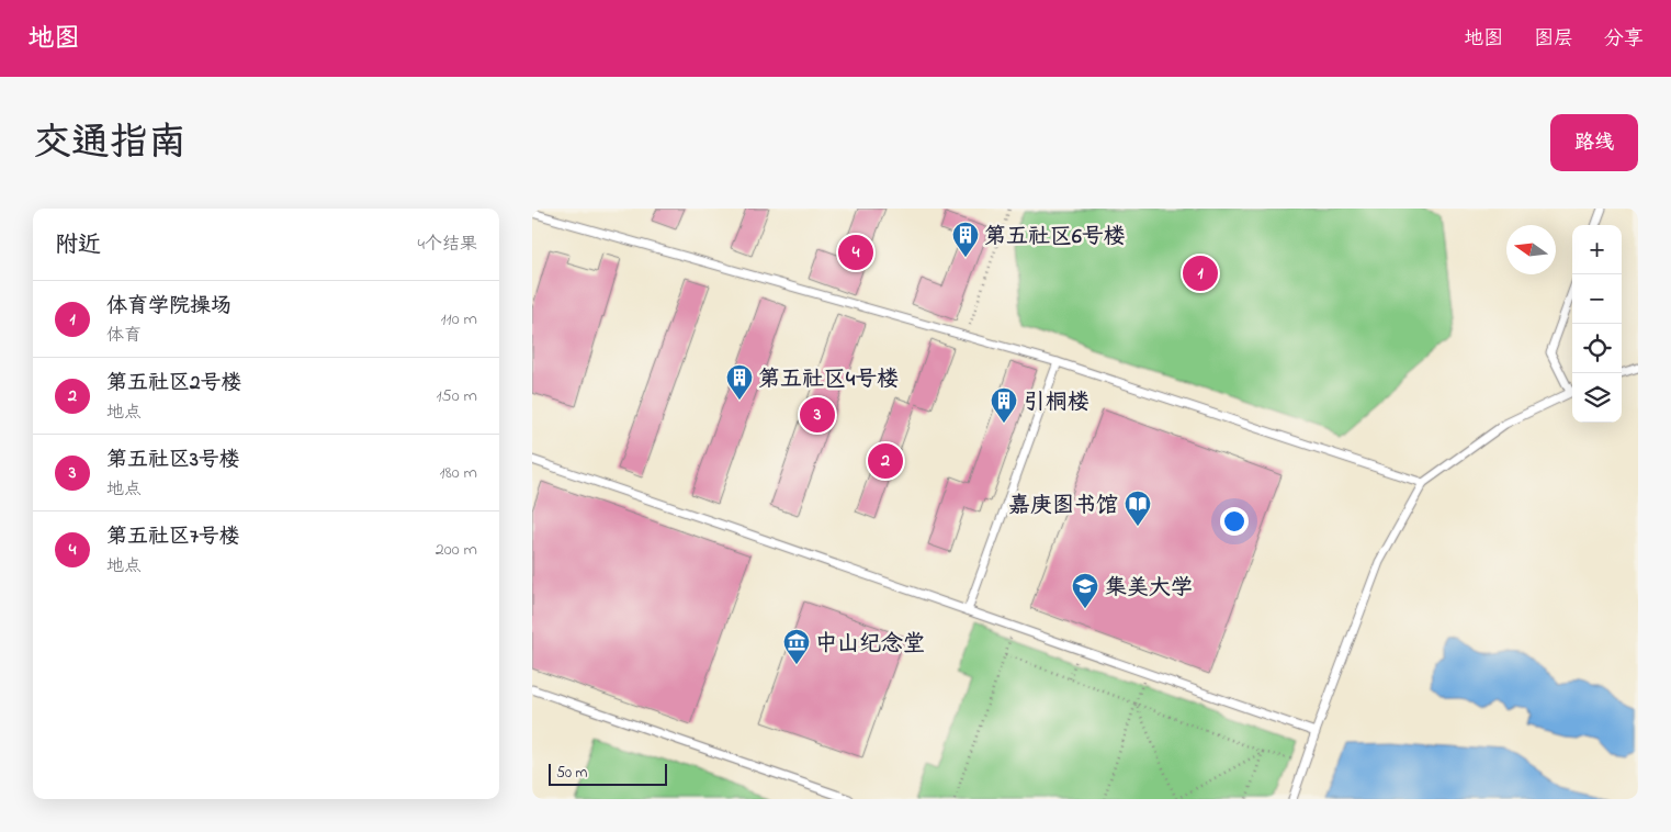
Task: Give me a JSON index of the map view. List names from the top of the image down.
{
  "places": {
    "building": ["第五社区6号楼", "第五社区4号楼", "引桐楼"],
    "library": ["嘉庚图书馆"],
    "school or university": ["集美大学"],
    "museum": ["中山纪念堂"]
  },
  "scale_bar": "50 m",
  "north": "left",
  "page": {
    "header": "地图",
    "nav": ["地图", "图层", "分享"],
    "title": "交通指南",
    "buttons": "路线",
    "heading": ["附近", "4个结果"],
    "map_buttons": ["+", "−"],
    "pins": [
      "4",
      "1",
      "3",
      "2"
    ],
    "list": [
      {
        "mark": "1",
        "name": "体育学院操场",
        "note": "体育",
        "value": "110 m"
      },
      {
        "mark": "2",
        "name": "第五社区2号楼",
        "note": "地点",
        "value": "150 m"
      },
      {
        "mark": "3",
        "name": "第五社区3号楼",
        "note": "地点",
        "value": "180 m"
      },
      {
        "mark": "4",
        "name": "第五社区7号楼",
        "note": "地点",
        "value": "200 m"
      }
    ],
    "scale": "50 m"
  }
}
